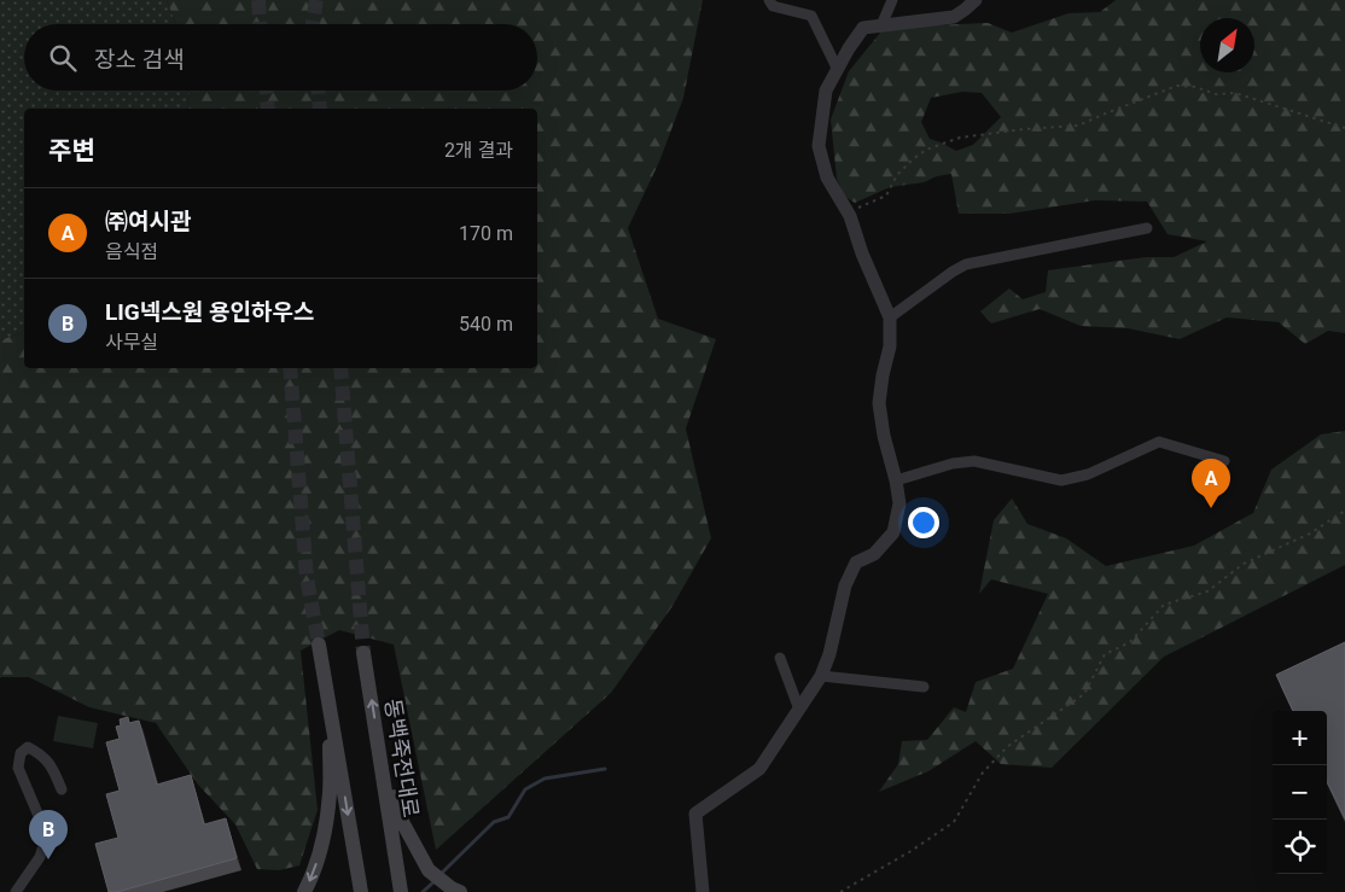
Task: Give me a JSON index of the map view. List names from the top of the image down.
{
  "streets": {
    "main road": ["동백죽전대로"]
  },
  "north": "top right",
  "page": {
    "search": "장소 검색",
    "heading": ["주변", "2개 결과"],
    "list": [
      {
        "mark": "A",
        "name": "㈜여시관",
        "note": "음식점",
        "value": "170 m"
      },
      {
        "mark": "B",
        "name": "LIG넥스원 용인하우스",
        "note": "사무실",
        "value": "540 m"
      }
    ],
    "pins": ["A", "B"],
    "map_buttons": ["+", "−"]
  }
}
